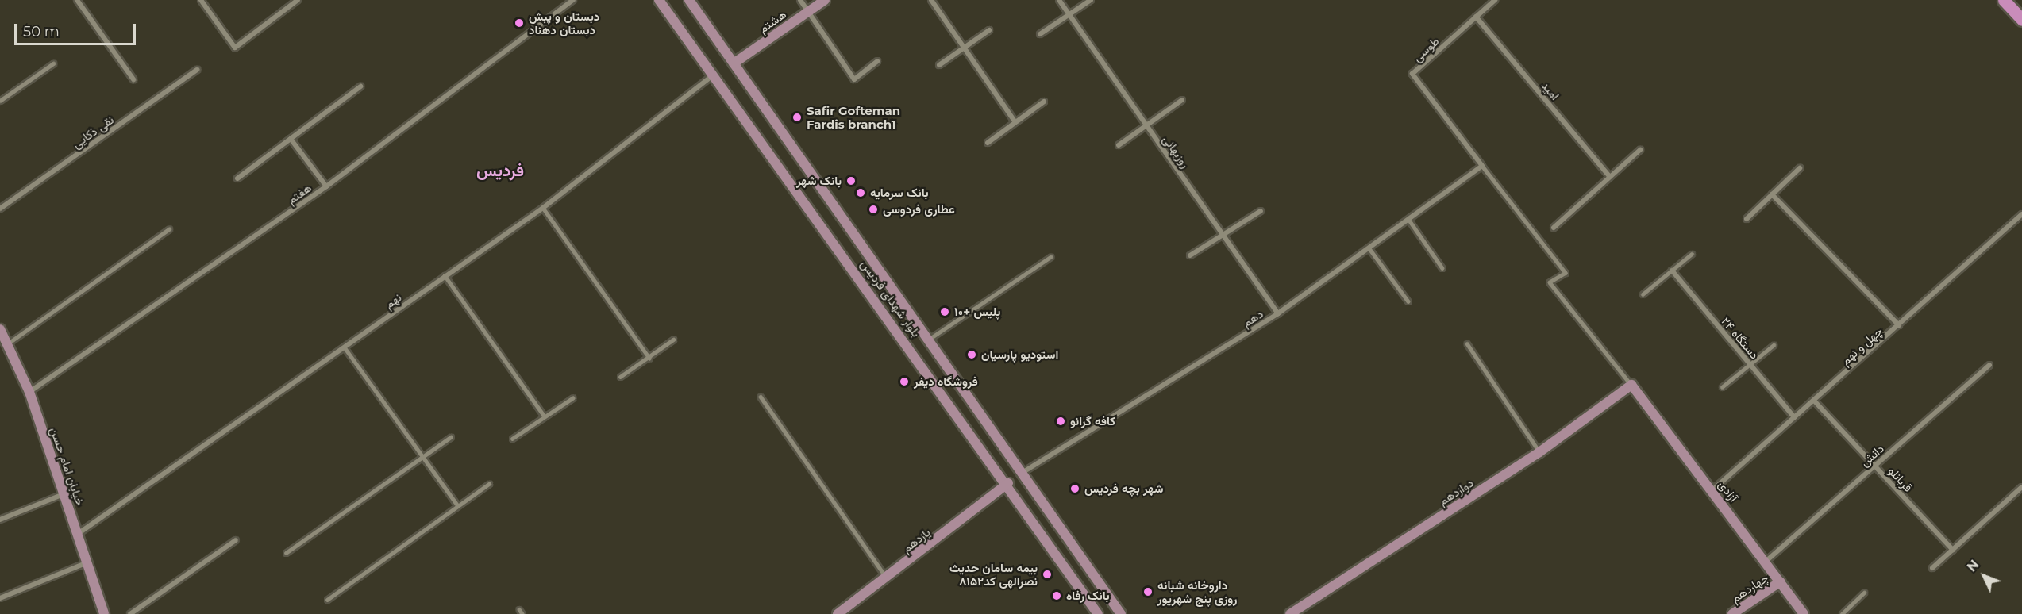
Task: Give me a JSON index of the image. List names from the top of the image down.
{
  "streets": {
    "main road": [
      "هشتم",
      "بلوار شهدای فردیس",
      "خیابان امام حسن",
      "آزادی",
      "دوازدهم",
      "یازدهم",
      "چهاردهم"
    ],
    "street": [
      "طوسی",
      "امید",
      "نقی ذکایی",
      "روزبهانی",
      "هفتم",
      "نهم",
      "دهم",
      "۲۴ دستگاه",
      "چهل و نهم",
      "دانش",
      "قربانلو"
    ]
  },
  "crossings": [
    ["هشتم", "بلوار شهدای فردیس"],
    ["طوسی", "امید"],
    ["طوسی", "دهم"],
    ["روزبهانی", "دهم"],
    ["هفتم", "خیابان امام حسن"],
    ["بلوار شهدای فردیس", "نهم"],
    ["بلوار شهدای فردیس", "دهم"],
    ["بلوار شهدای فردیس", "یازدهم"],
    ["نهم", "خیابان امام حسن"],
    ["۲۴ دستگاه", "چهل و نهم"],
    ["چهل و نهم", "قربانلو"],
    ["چهل و نهم", "آزادی"],
    ["دانش", "قربانلو"],
    ["دانش", "آزادی"],
    ["آزادی", "دوازدهم"],
    ["آزادی", "چهاردهم"]
  ],
  "districts": ["فردیس"],
  "places": [
    "دبستان و پبش دبستان دهناد",
    "Safir Gofteman Fardis branch1",
    "بانک شهر",
    "بانک سرمایه",
    "عطاری فردوسی",
    "پلیس +۱۰",
    "استودیو پارسیان",
    "فروشگاه دیفر",
    "کافه گرانو",
    "شهر بچه فردیس",
    "بیمه سامان حدیث نصرالهی کد۸۱۵۲",
    "داروخانه شبانه روزی پنج شهریور",
    "بانک رفاه"
  ],
  "scale_bar": "50 m",
  "north": "top left"
}
